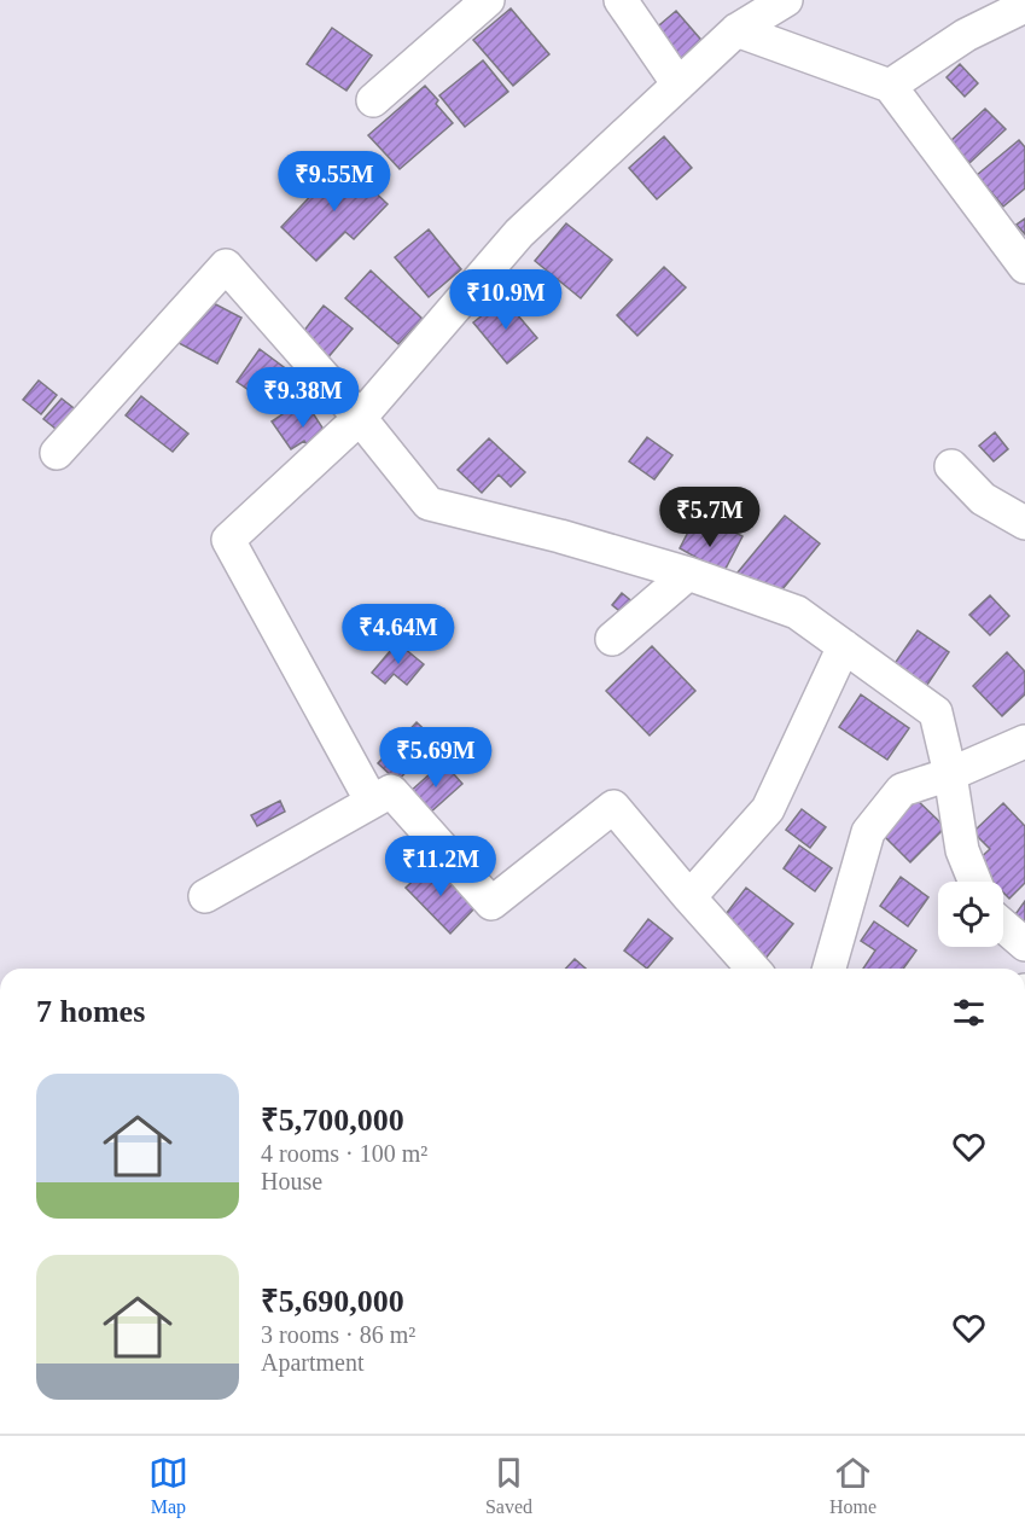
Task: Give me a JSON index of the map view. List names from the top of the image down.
{
  "page": {
    "price": [
      "₹9.55M",
      "₹10.9M",
      "₹9.38M",
      "₹5.7M",
      "₹4.64M",
      "₹5.69M",
      "₹11.2M"
    ],
    "heading": "7 homes",
    "list": [
      {
        "name": "₹5,700,000",
        "note": "4 rooms · 100 m² · House"
      },
      {
        "name": "₹5,690,000",
        "note": "3 rooms · 86 m² · Apartment"
      }
    ],
    "tabs": ["Map", "Saved", "Home"]
  }
}
